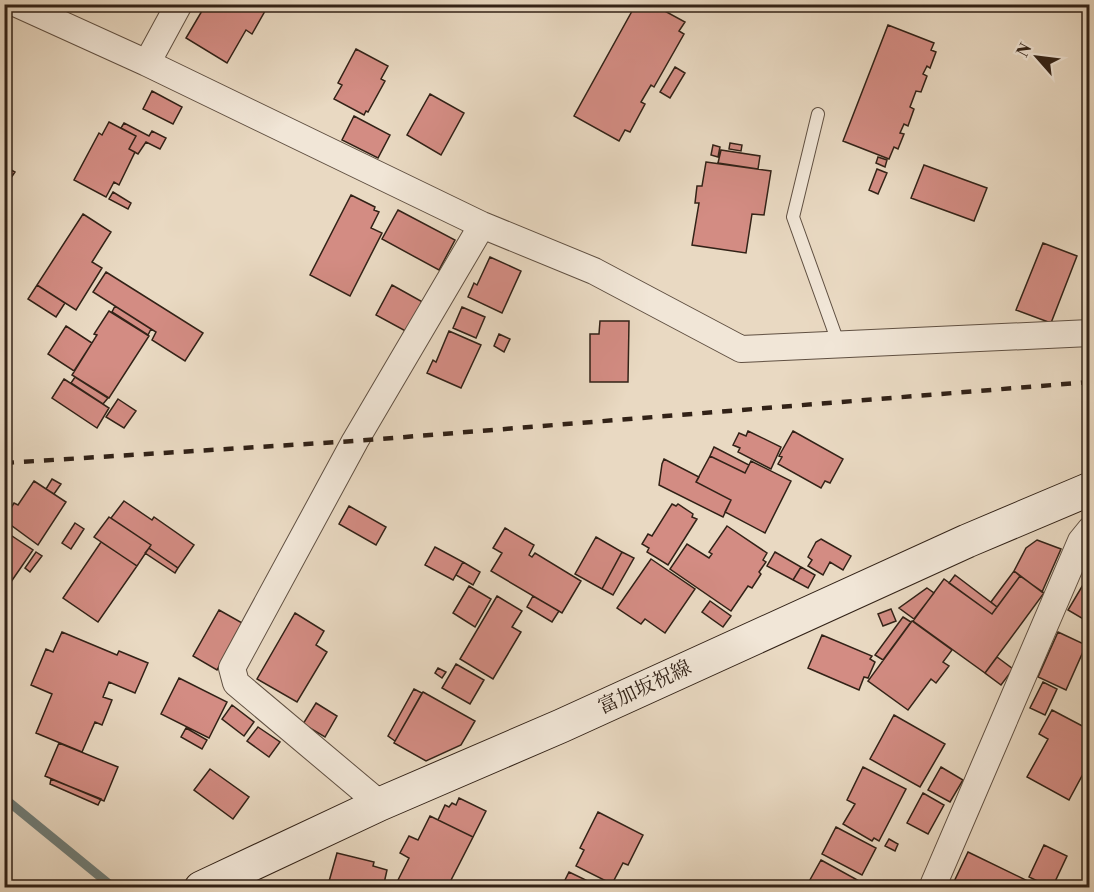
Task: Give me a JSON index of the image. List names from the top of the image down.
{
  "streets": {
    "main road": ["富加坂祝線"]
  },
  "north": "top left"
}
